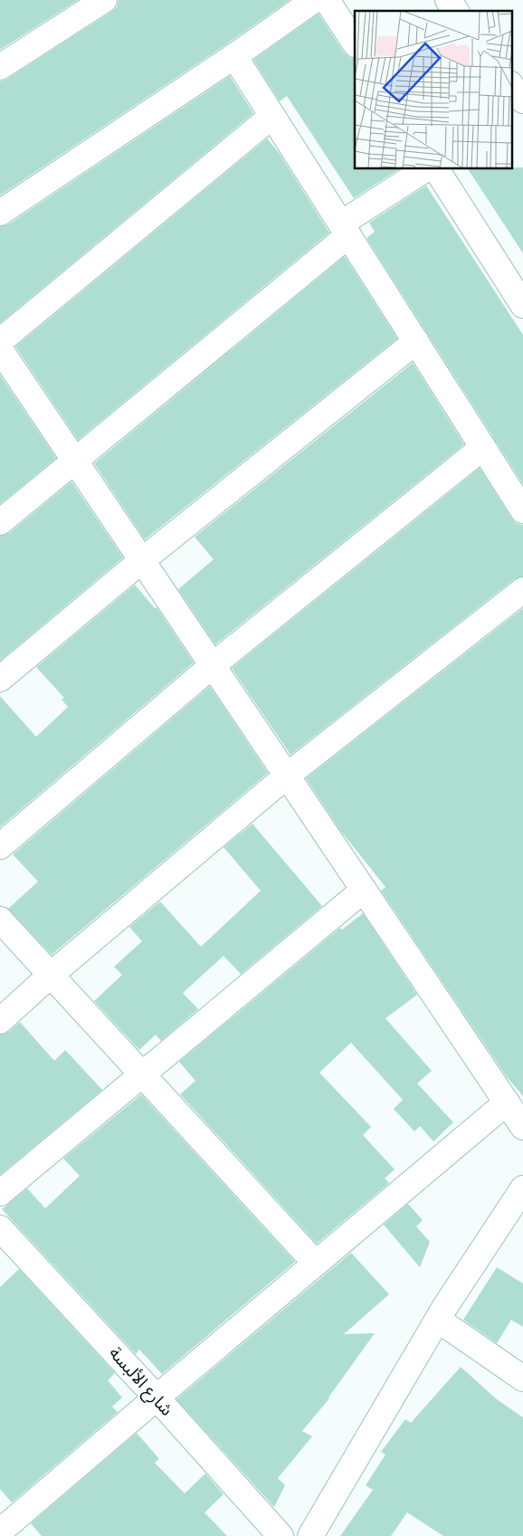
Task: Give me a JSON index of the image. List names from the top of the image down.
{
  "streets": {
    "street": ["شارع الألبسة"]
  }
}
